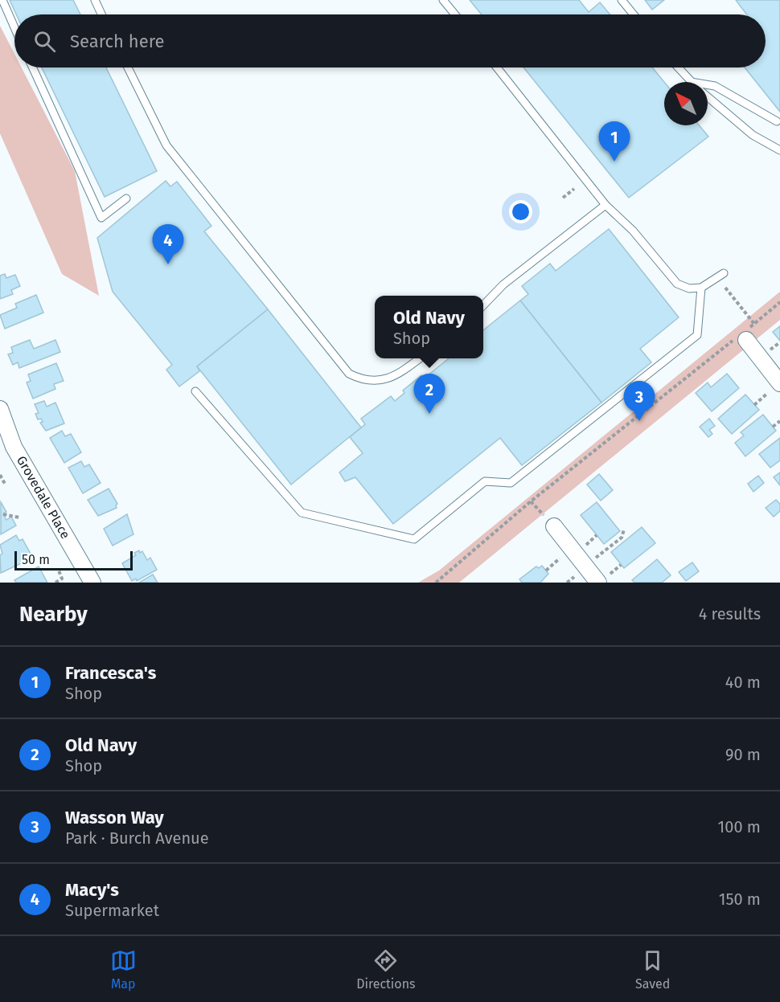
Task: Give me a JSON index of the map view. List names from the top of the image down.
{
  "streets": {
    "street": ["Grovedale Place"]
  },
  "scale_bar": "50 m",
  "north": "top left",
  "page": {
    "search": "Search here",
    "pins": [
      "1",
      "4",
      "2",
      "3"
    ],
    "popup": ["Old Navy", "Shop"],
    "scale": "50 m",
    "heading": ["Nearby", "4 results"],
    "list": [
      {
        "mark": "1",
        "name": "Francesca's",
        "note": "Shop",
        "value": "40 m"
      },
      {
        "mark": "2",
        "name": "Old Navy",
        "note": "Shop",
        "value": "90 m"
      },
      {
        "mark": "3",
        "name": "Wasson Way",
        "note": "Park · Burch Avenue",
        "value": "100 m"
      },
      {
        "mark": "4",
        "name": "Macy's",
        "note": "Supermarket",
        "value": "150 m"
      }
    ],
    "nav": ["Map", "Directions", "Saved"]
  }
}
